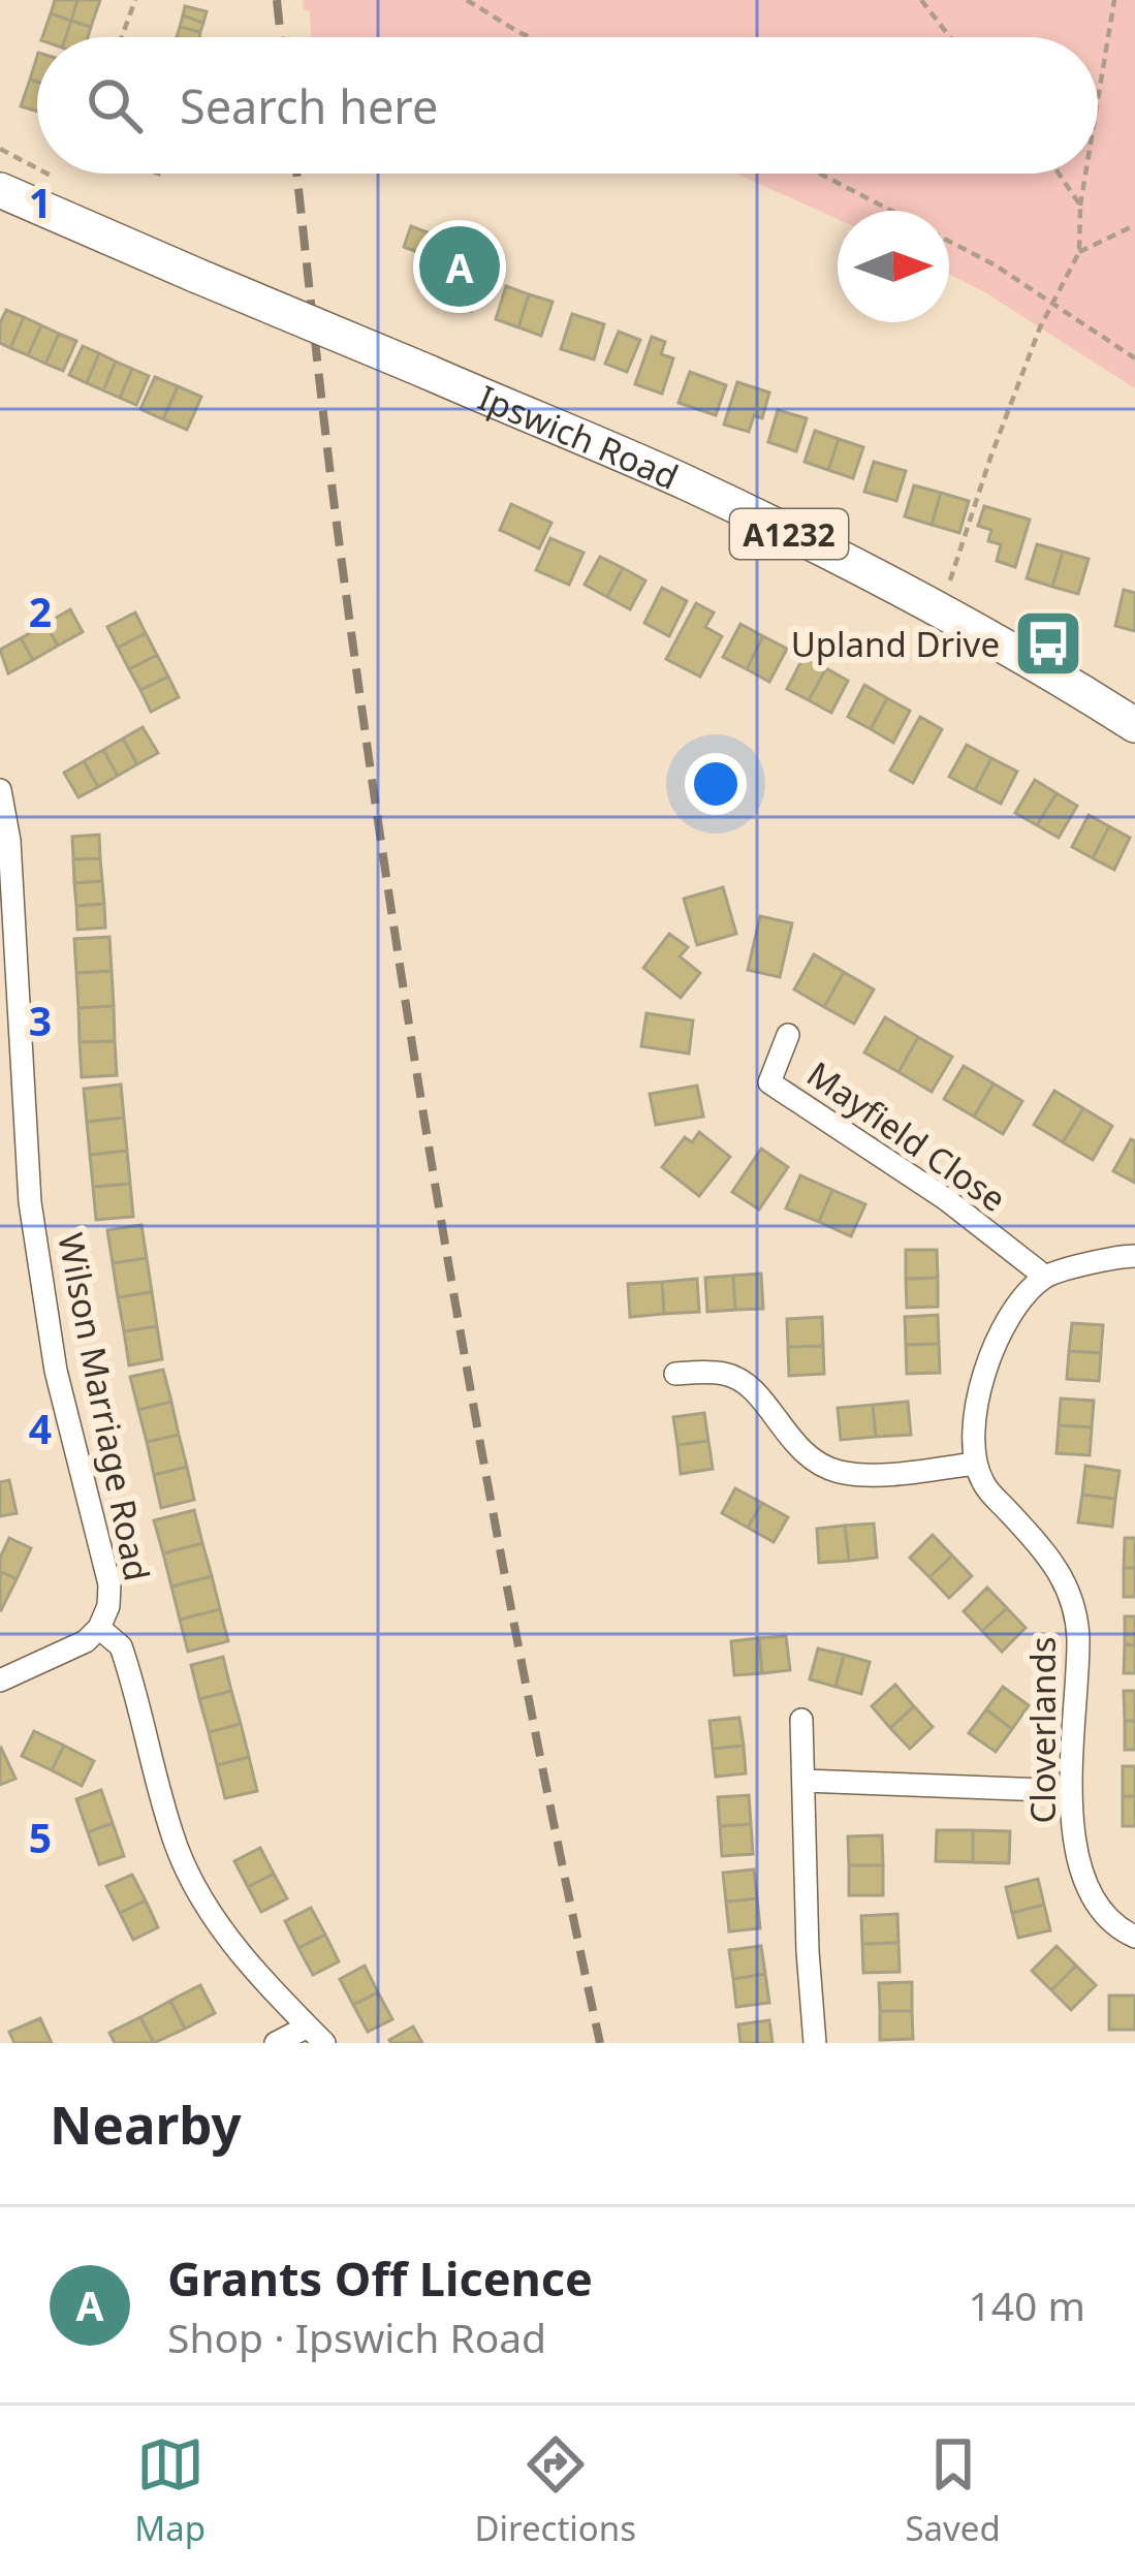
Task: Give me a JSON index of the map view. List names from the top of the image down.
{
  "streets": {
    "main road": ["Ipswich Road", "A1232"],
    "street": ["Mayfield Close", "Wilson Marriage Road", "Cloverlands"]
  },
  "places": {
    "bus stop": ["Upland Drive"]
  },
  "north": "right",
  "page": {
    "search": "Search here",
    "pins": "A",
    "heading": "Nearby",
    "list": [
      {
        "mark": "A",
        "name": "Grants Off Licence",
        "note": "Shop · Ipswich Road",
        "value": "140 m"
      }
    ],
    "nav": ["Map", "Directions", "Saved"]
  },
  "grid": {
    "rows": [
      "1",
      "2",
      "3",
      "4",
      "5"
    ]
  }
}
